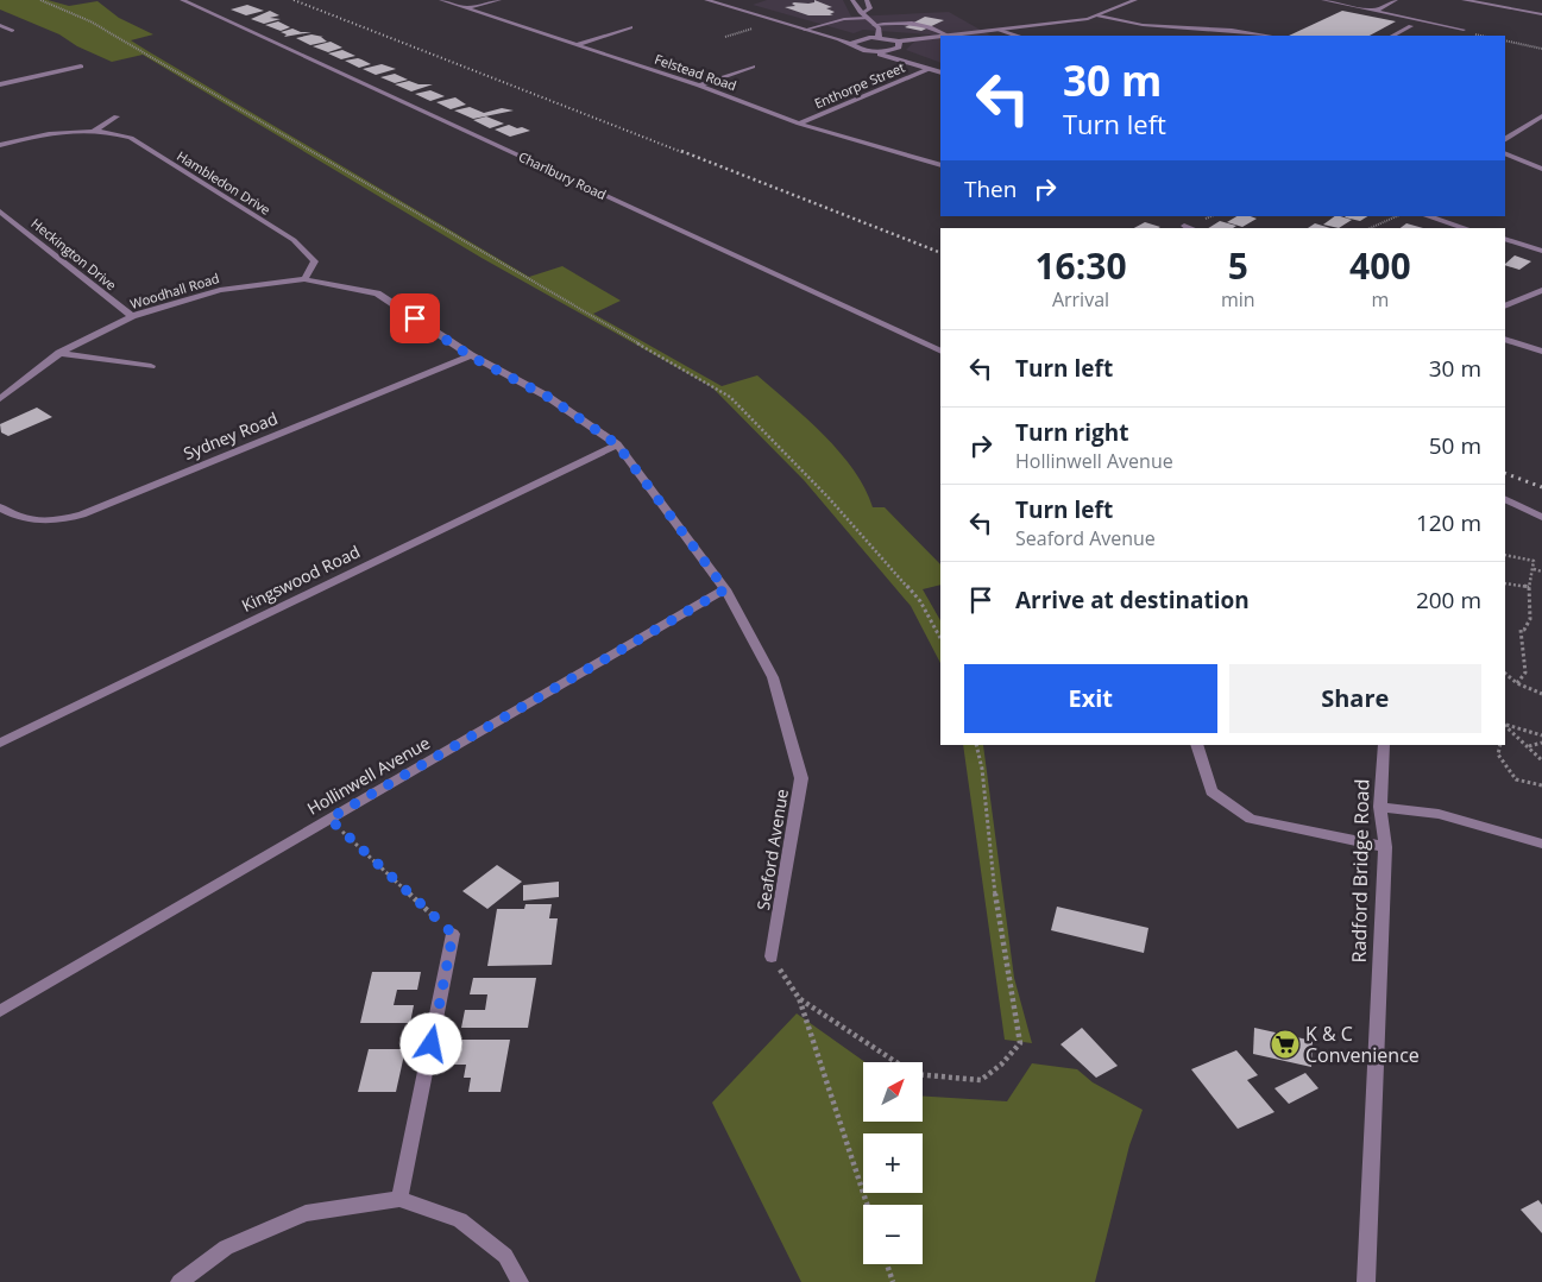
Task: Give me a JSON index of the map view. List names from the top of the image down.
{
  "streets": {
    "street": [
      "Felstead Road",
      "Enthorpe Street",
      "Charlbury Road",
      "Hambledon Drive",
      "Heckington Drive",
      "Woodhall Road",
      "Sydney Road",
      "Kingswood Road",
      "Hollinwell Avenue",
      "Seaford Avenue",
      "Radford Bridge Road"
    ]
  },
  "crossings": [
    ["Felstead Road", "Enthorpe Street"],
    ["Hambledon Drive", "Woodhall Road"],
    ["Hambledon Drive", "Seaford Avenue"],
    ["Heckington Drive", "Woodhall Road"],
    ["Woodhall Road", "Seaford Avenue"],
    ["Sydney Road", "Seaford Avenue"],
    ["Kingswood Road", "Seaford Avenue"],
    ["Hollinwell Avenue", "Seaford Avenue"]
  ],
  "places": {
    "supermarket": ["K & C Convenience"]
  },
  "north": "top right",
  "page": {
    "turn": ["30 m", "Turn left"],
    "then": "Then",
    "eta": [
      "16:30",
      "Arrival",
      "5",
      "min",
      "400",
      "m"
    ],
    "list": [
      {
        "name": "Turn left",
        "value": "30 m"
      },
      {
        "name": "Turn right",
        "note": "Hollinwell Avenue",
        "value": "50 m"
      },
      {
        "name": "Turn left",
        "note": "Seaford Avenue",
        "value": "120 m"
      },
      {
        "name": "Arrive at destination",
        "value": "200 m"
      }
    ],
    "buttons": ["Exit", "Share"],
    "map_buttons": ["+", "−"]
  }
}
